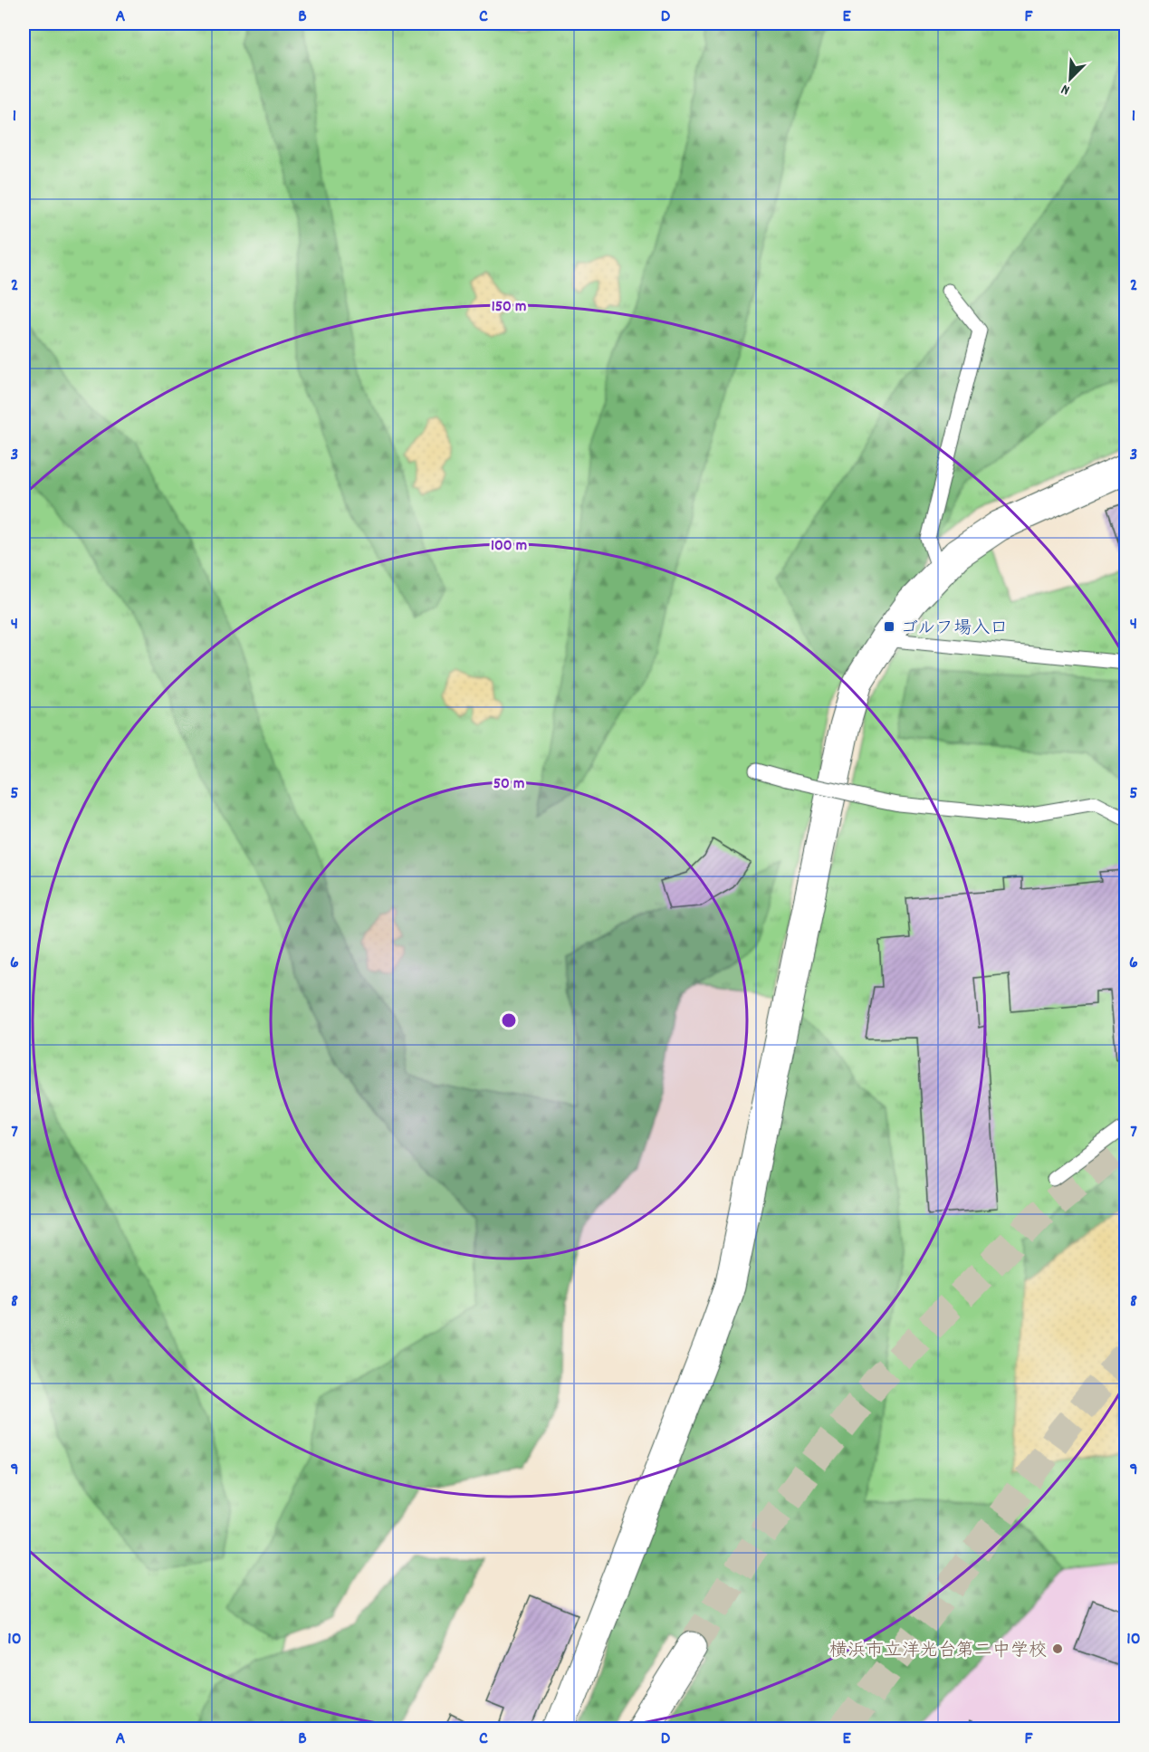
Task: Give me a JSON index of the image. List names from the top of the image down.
{
  "places": {
    "transit": ["ゴルフ場入口"],
    "other": ["横浜市立洋光台第二中学校"]
  },
  "north": "bottom left",
  "grid": {
    "columns": [
      "A",
      "B",
      "C",
      "D",
      "E",
      "F"
    ],
    "rows": [
      "1",
      "2",
      "3",
      "4",
      "5",
      "6",
      "7",
      "8",
      "9",
      "10"
    ]
  },
  "rings": ["150 m", "100 m", "50 m"]
}
